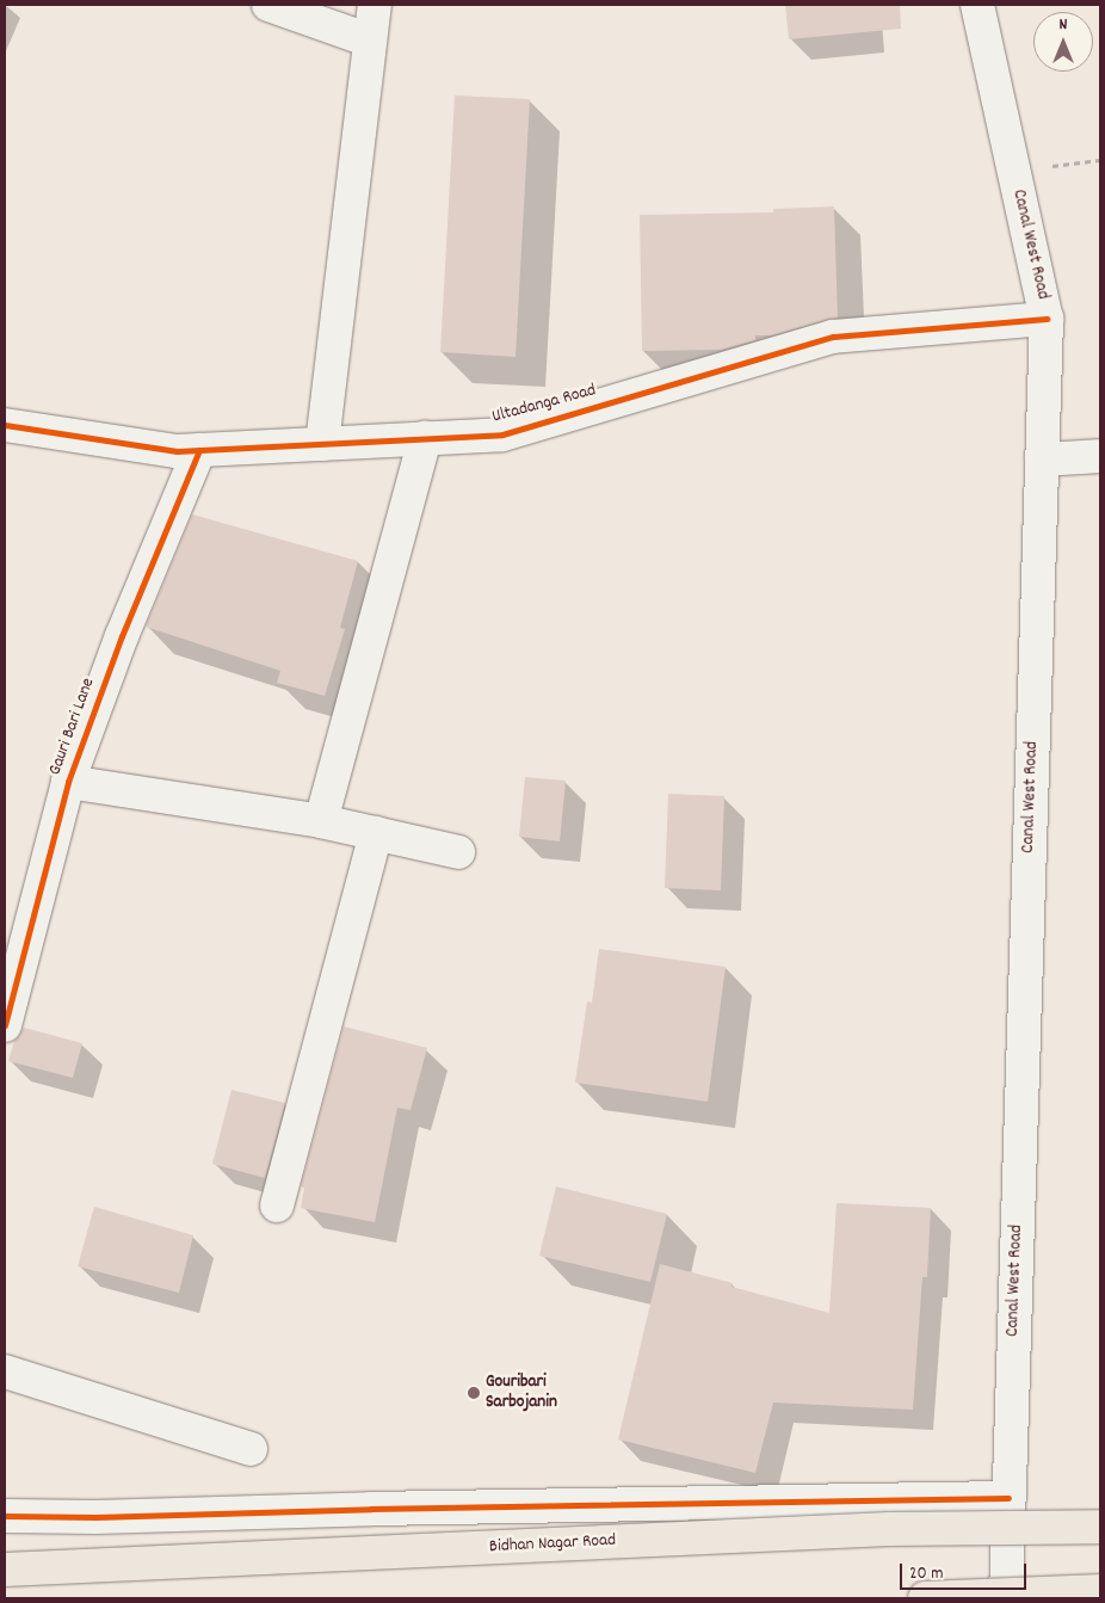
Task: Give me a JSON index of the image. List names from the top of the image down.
{
  "streets": {
    "main road": ["Bidhan Nagar Road"],
    "street": ["Canal West Road", "Ultadanga Road", "Gauri Bari Lane"]
  },
  "crossings": [
    ["Canal West Road", "Ultadanga Road"],
    ["Ultadanga Road", "Gauri Bari Lane"]
  ],
  "places": ["Gouribari Sarbojanin"],
  "scale_bar": "20 m",
  "north": "top"
}
